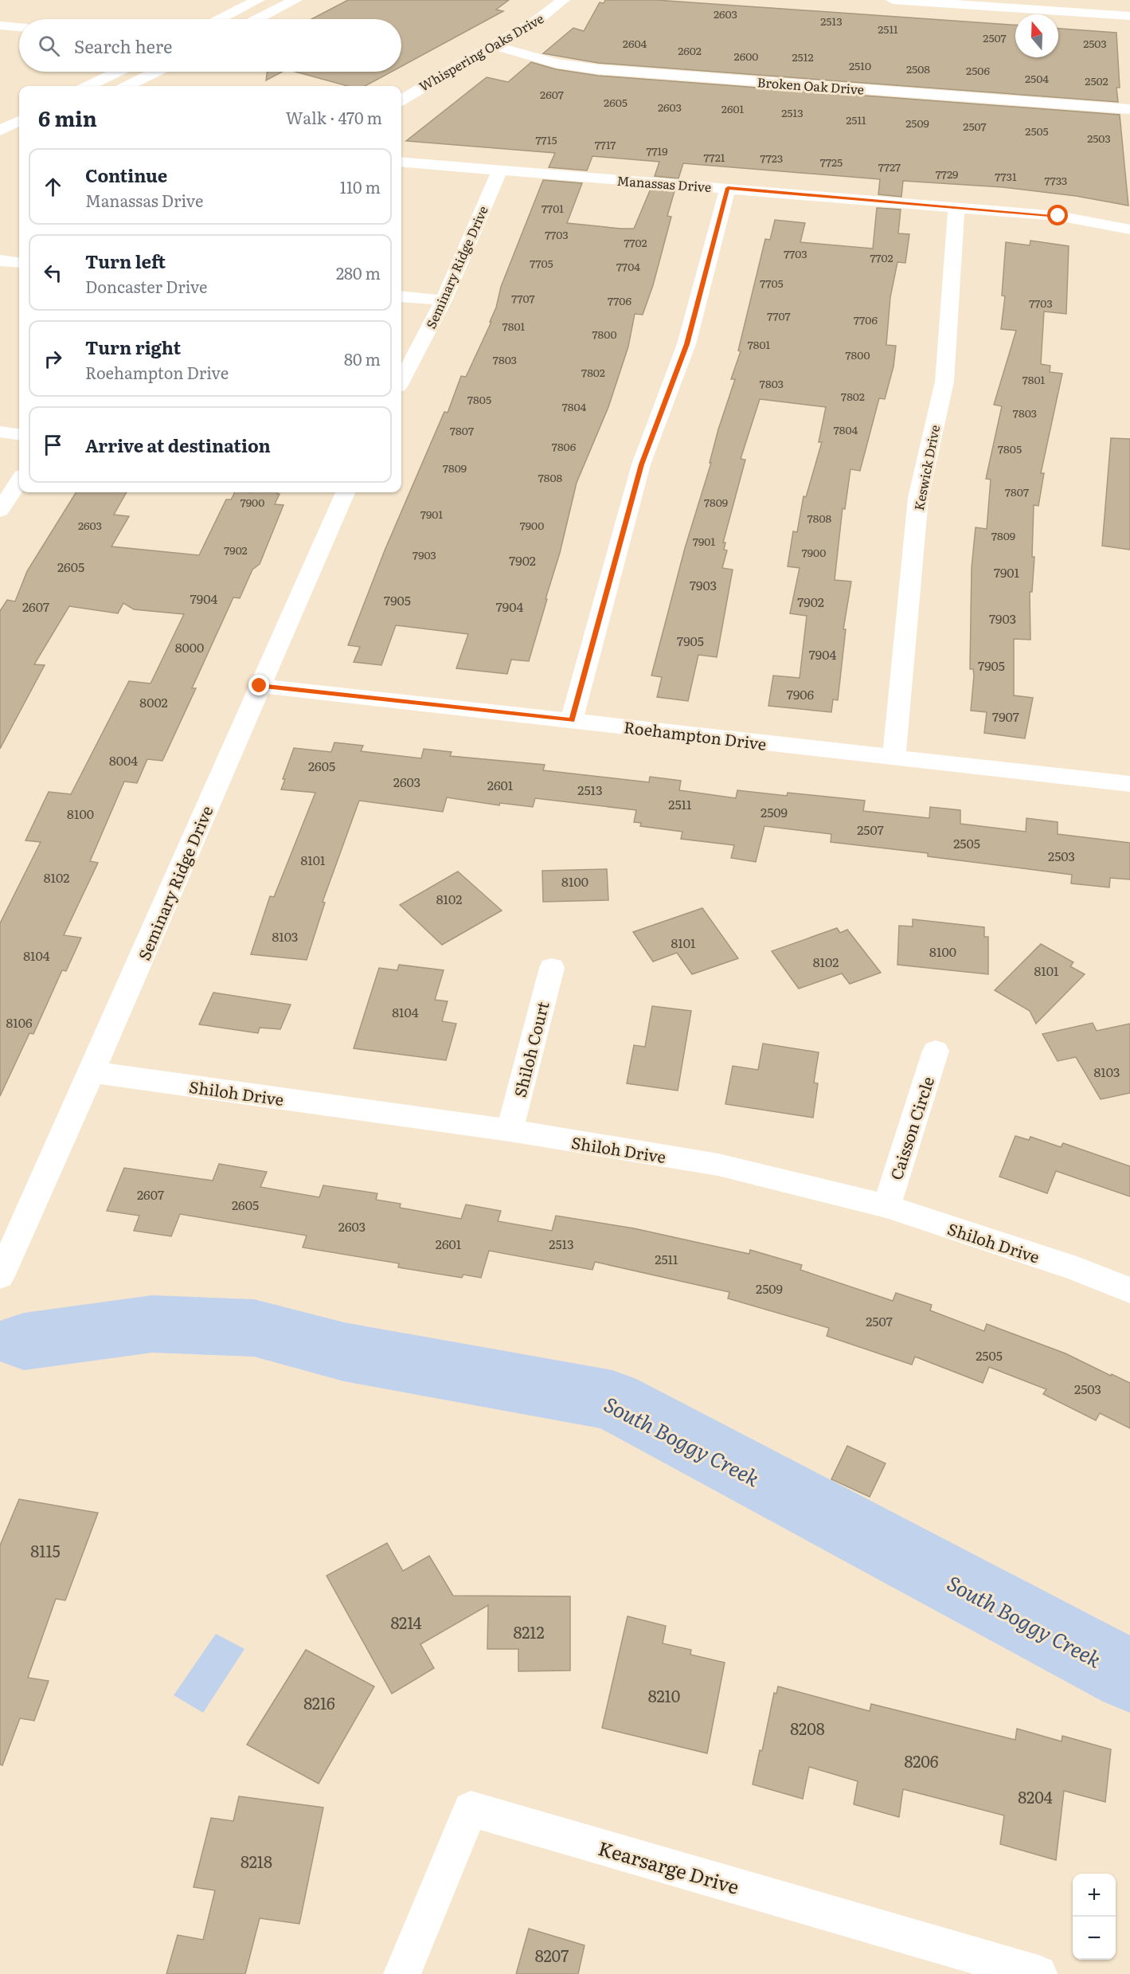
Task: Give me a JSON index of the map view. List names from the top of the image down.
{
  "streets": {
    "street": [
      "Whispering Oaks Drive",
      "Broken Oak Drive",
      "Manassas Drive",
      "Seminary Ridge Drive",
      "Keswick Drive",
      "Roehampton Drive",
      "Shiloh Court",
      "Shiloh Drive",
      "Caisson Circle",
      "Kearsarge Drive"
    ]
  },
  "crossings": [
    ["Whispering Oaks Drive", "Broken Oak Drive"],
    ["Manassas Drive", "Seminary Ridge Drive"],
    ["Manassas Drive", "Keswick Drive"],
    ["Seminary Ridge Drive", "Roehampton Drive"],
    ["Seminary Ridge Drive", "Shiloh Drive"],
    ["Keswick Drive", "Roehampton Drive"],
    ["Shiloh Court", "Shiloh Drive"],
    ["Shiloh Drive", "Caisson Circle"]
  ],
  "water": ["South Boggy Creek"],
  "house_numbers": [
    "2603",
    "2513",
    "2511",
    "2507",
    "2604",
    "2503",
    "2602",
    "2600",
    "2512",
    "2510",
    "2508",
    "2506",
    "2504",
    "2502",
    "2607",
    "2605",
    "2603",
    "2601",
    "2513",
    "2511",
    "2509",
    "2507",
    "2505",
    "2503",
    "7715",
    "7717",
    "7719",
    "7721",
    "7723",
    "7725",
    "7727",
    "7729",
    "7731",
    "7733",
    "7701",
    "7703",
    "7702",
    "7703",
    "7702",
    "7705",
    "7704",
    "7705",
    "7707",
    "7706",
    "7703",
    "7707",
    "7706",
    "7801",
    "7800",
    "7801",
    "7800",
    "7803",
    "7802",
    "7801",
    "7803",
    "7802",
    "7805",
    "7804",
    "7803",
    "7804",
    "7807",
    "7806",
    "7805",
    "7809",
    "7808",
    "7807",
    "7900",
    "7809",
    "7901",
    "7808",
    "2603",
    "7900",
    "7809",
    "7901",
    "7902",
    "7900",
    "7903",
    "7902",
    "2605",
    "7901",
    "7903",
    "7904",
    "7905",
    "7902",
    "2607",
    "7904",
    "7903",
    "7905",
    "8000",
    "7904",
    "7905",
    "7906",
    "8002",
    "7907",
    "8004",
    "2605",
    "2603",
    "2601",
    "2513",
    "2511",
    "2509",
    "8100",
    "2507",
    "2505",
    "2503",
    "8101",
    "8102",
    "8100",
    "8102",
    "8103",
    "8101",
    "8100",
    "8104",
    "8102",
    "8101",
    "8104",
    "8106",
    "8103",
    "2607",
    "2605",
    "2603",
    "2601",
    "2513",
    "2511",
    "2509",
    "2507",
    "2505",
    "2503",
    "8115",
    "8214",
    "8212",
    "8210",
    "8216",
    "8208",
    "8206",
    "8204",
    "8218",
    "8207"
  ],
  "north": "top",
  "page": {
    "search": "Search here",
    "heading": ["6 min", "Walk · 470 m"],
    "list": [
      ["Continue", "Manassas Drive", "110 m"],
      ["Turn left", "Doncaster Drive", "280 m"],
      ["Turn right", "Roehampton Drive", "80 m"],
      "Arrive at destination"
    ],
    "map_buttons": ["+", "−"]
  }
}
